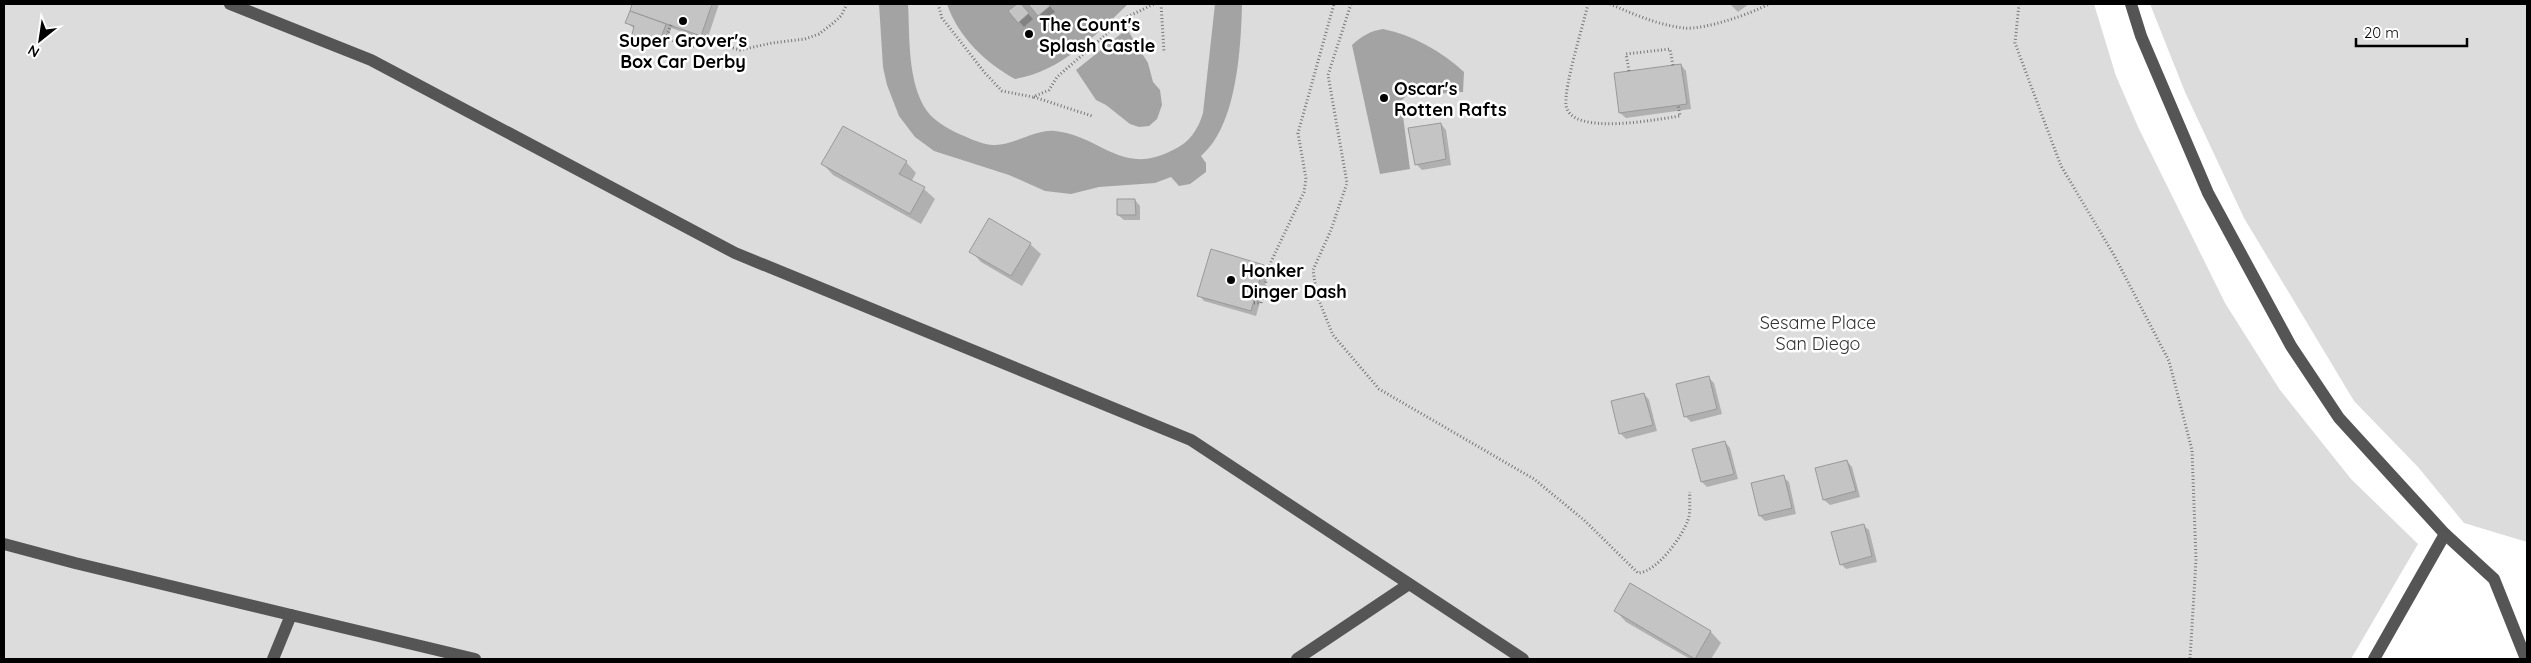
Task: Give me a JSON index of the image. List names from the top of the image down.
{
  "parks": ["Sesame Place San Diego"],
  "places": [
    "Super Grover's Box Car Derby",
    "The Count's Splash Castle",
    "Oscar's Rotten Rafts",
    "Honker Dinger Dash"
  ],
  "scale_bar": "20 m",
  "north": "bottom left"
}
